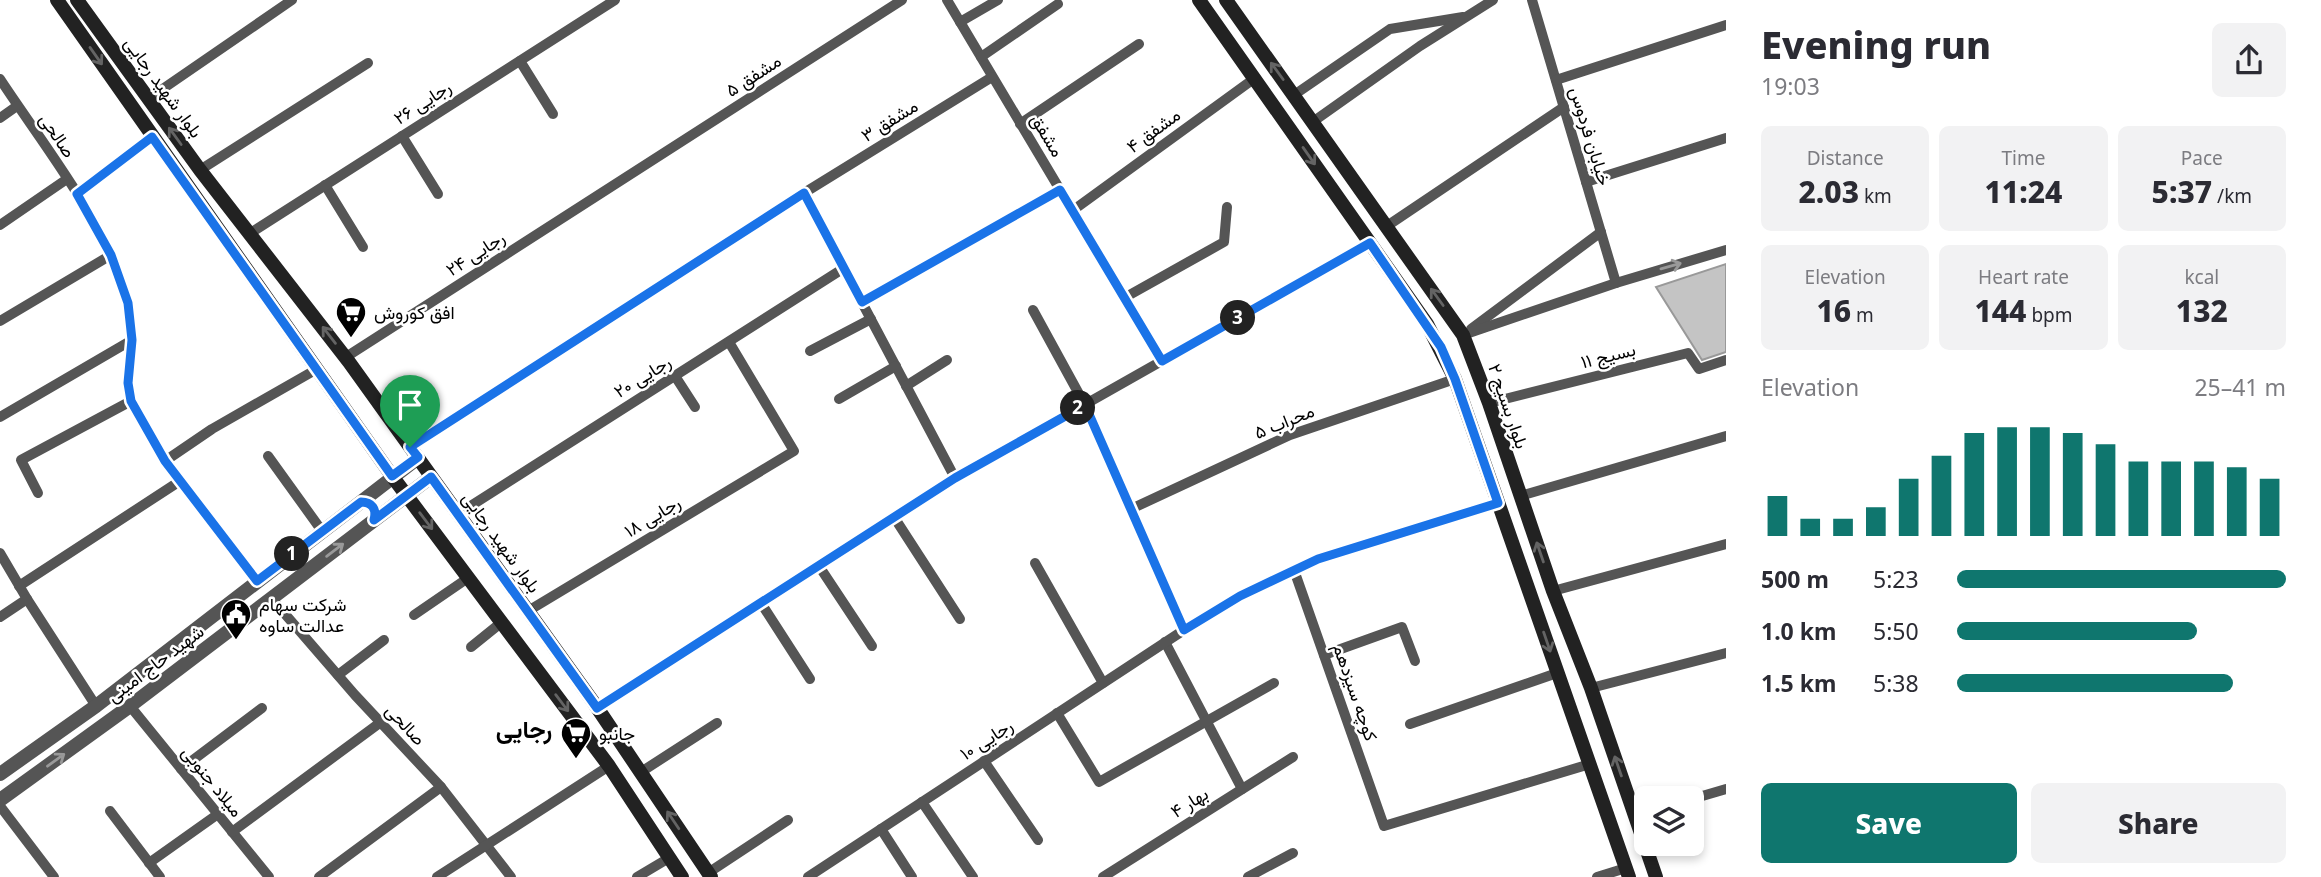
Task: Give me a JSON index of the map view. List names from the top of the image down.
{
  "streets": {
    "main road": ["بلوار شهید رجایی", "بلوار بسیج ۲"],
    "street": [
      "مشفق ۵",
      "رجایی ۲۶",
      "مشفق ۳",
      "مشفق ۴",
      "صالحی",
      "مشفق",
      "خیابان فردوس",
      "رجایی ۲۴",
      "۱۱ بسیج",
      "رجایی ۲۰",
      "محراب ۵",
      "رجایی ۱۸",
      "شهید حاج امینی",
      "کوچه سیزدهم",
      "رجایی ۱۰",
      "میلاد جنوبی",
      "بهار ۴"
    ]
  },
  "crossings": [
    ["مشفق ۵", "رجایی ۲۴"],
    ["بلوار شهید رجایی", "رجایی ۲۶"],
    ["بلوار شهید رجایی", "مشفق ۳"],
    ["بلوار شهید رجایی", "رجایی ۲۴"],
    ["بلوار شهید رجایی", "رجایی ۲۰"],
    ["بلوار شهید رجایی", "رجایی ۱۸"],
    ["بلوار شهید رجایی", "شهید حاج امینی"],
    ["مشفق ۳", "مشفق"],
    ["مشفق ۳", "شهید حاج امینی"],
    ["مشفق ۴", "مشفق"],
    ["صالحی", "شهید حاج امینی"],
    ["۱۱ بسیج", "بلوار بسیج ۲"],
    ["رجایی ۲۰", "رجایی ۱۸"],
    ["شهید حاج امینی", "میلاد جنوبی"],
    ["کوچه سیزدهم", "رجایی ۱۰"]
  ],
  "districts": ["رجایی"],
  "places": {
    "supermarket": ["افق کوروش", "جانبو"],
    "public building": ["شرکت سهام عدالت ساوه"]
  },
  "page": {
    "heading": ["Evening run", "19:03"],
    "stats": [
      ["Distance", "2.03 km"],
      ["Time", "11:24"],
      ["Pace", "5:37 /km"],
      ["Elevation", "16 m"],
      ["Heart rate", "144 bpm"],
      ["kcal", "132"]
    ],
    "pins": ["3", "2", "1"],
    "chart": ["Elevation", "25–41 m"],
    "list": [
      {
        "name": "500 m",
        "note": "5:23"
      },
      {
        "name": "1.0 km",
        "note": "5:50"
      },
      {
        "name": "1.5 km",
        "note": "5:38"
      }
    ],
    "buttons": ["Save", "Share"]
  }
}
